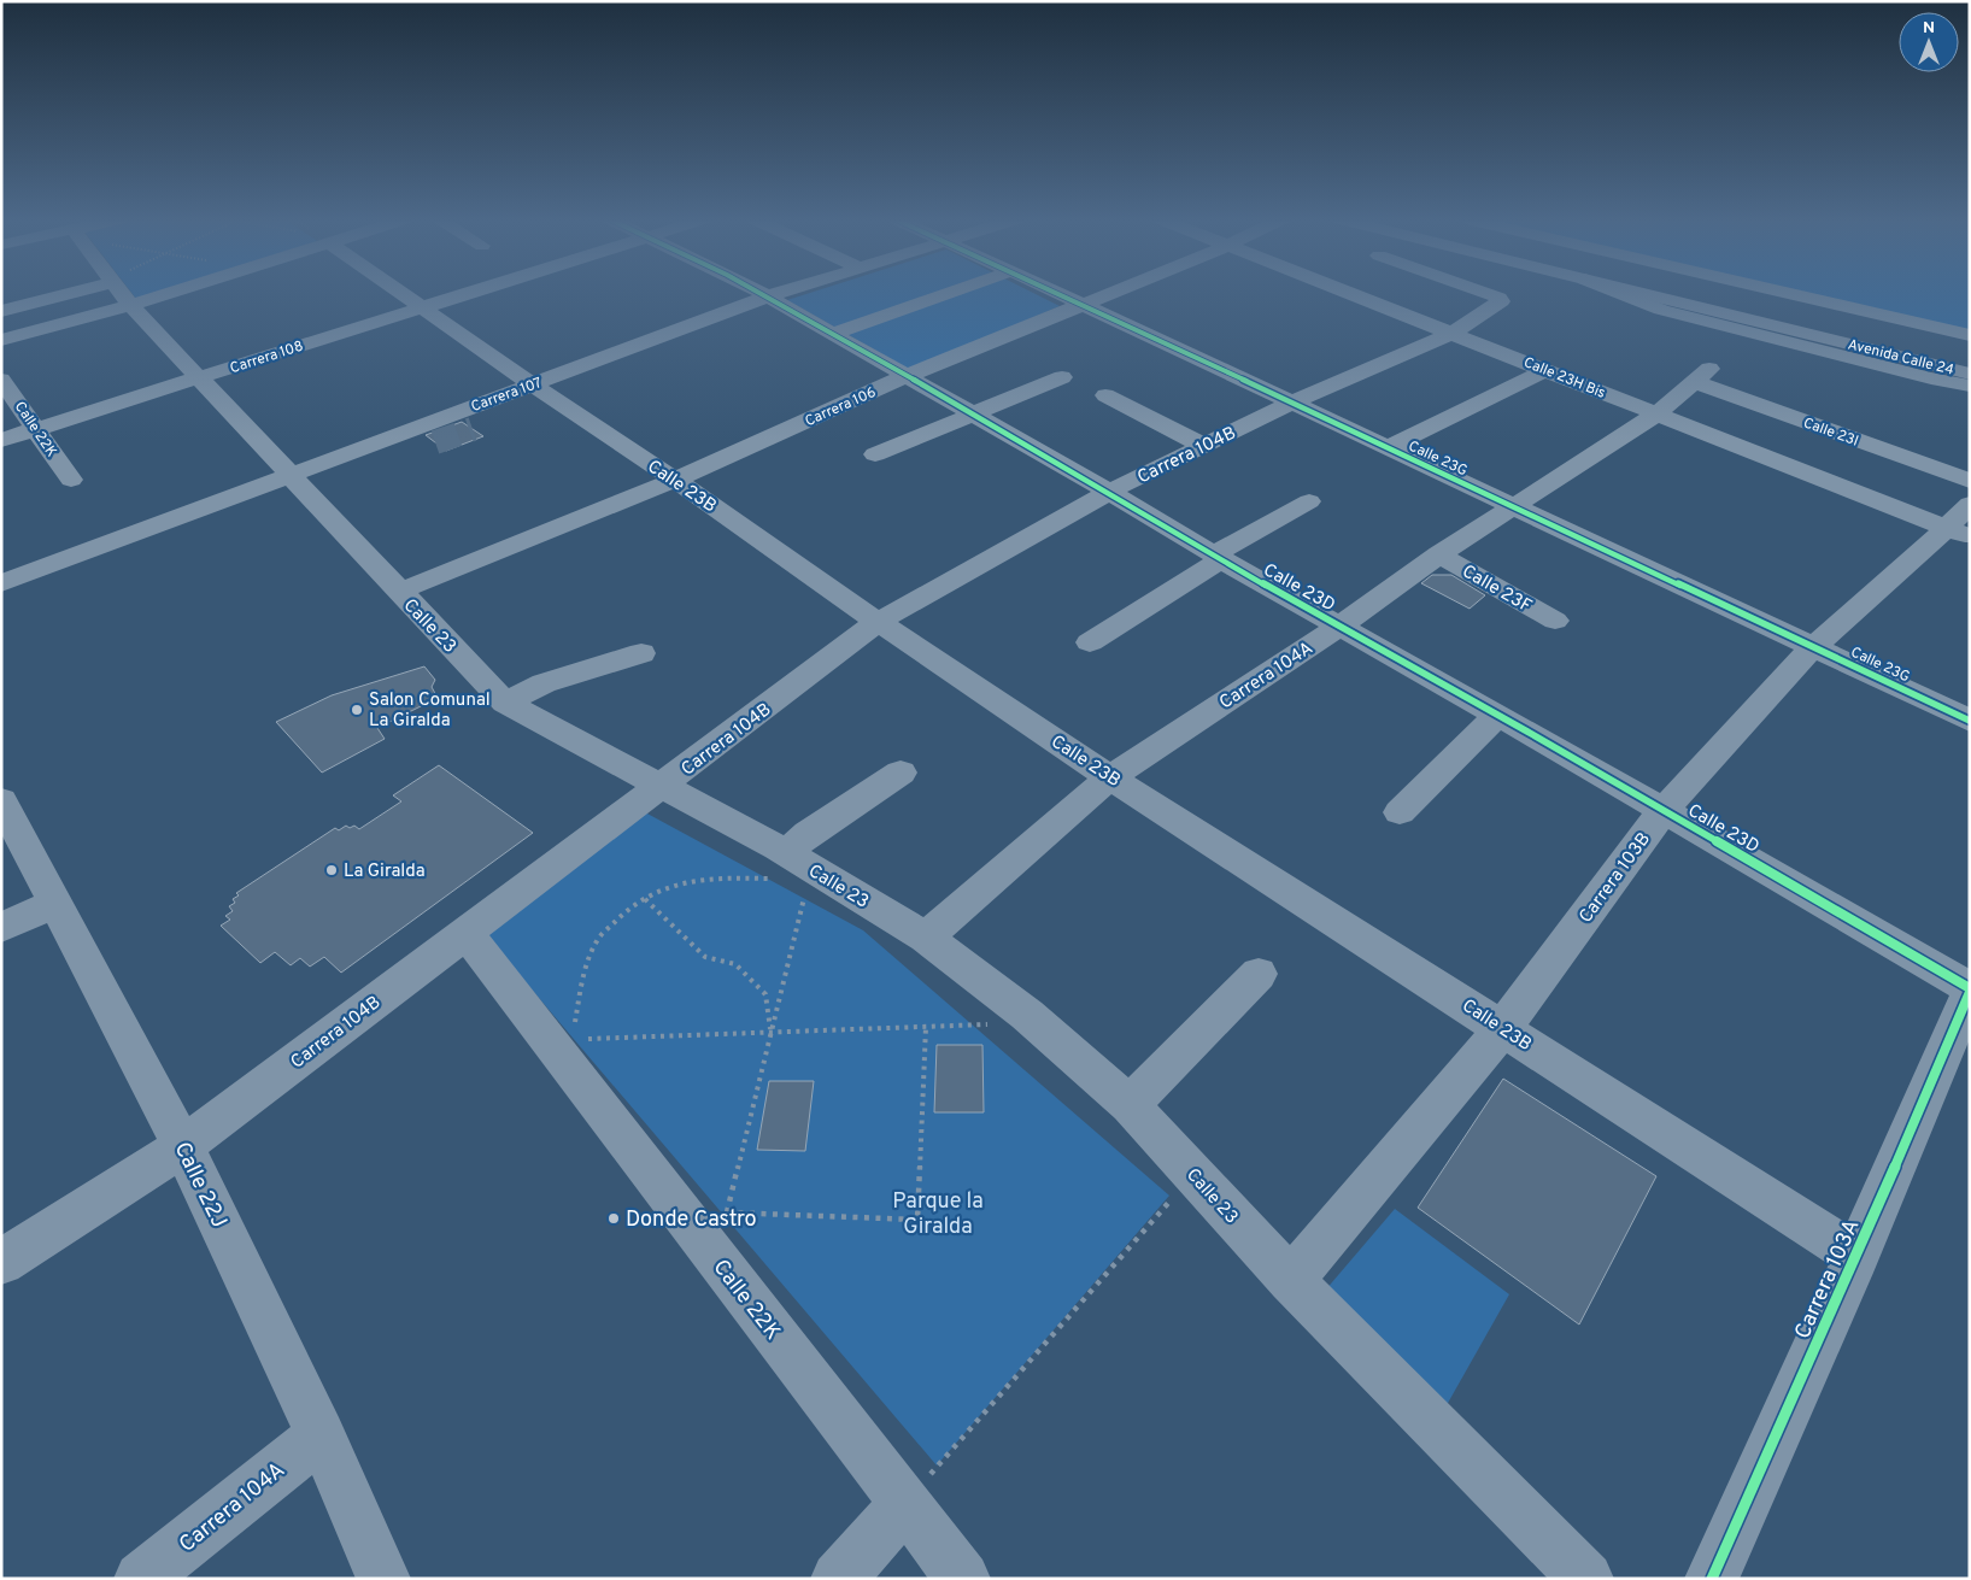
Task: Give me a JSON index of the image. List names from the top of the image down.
{
  "streets": {
    "main road": ["Avenida Calle 24"],
    "street": [
      "Carrera 108",
      "Calle 23H Bis",
      "Carrera 107",
      "Carrera 106",
      "Calle 22K",
      "Calle 23I",
      "Carrera 104B",
      "Calle 23G",
      "Calle 23B",
      "Calle 23D",
      "Calle 23F",
      "Calle 23",
      "Carrera 104A",
      "Carrera 103B",
      "Calle 22J",
      "Carrera 103A"
    ]
  },
  "crossings": [
    ["Carrera 108", "Calle 22K"],
    ["Carrera 108", "Calle 23B"],
    ["Carrera 108", "Calle 23"],
    ["Calle 23H Bis", "Carrera 104B"],
    ["Calle 23H Bis", "Carrera 104A"],
    ["Calle 23H Bis", "Carrera 103B"],
    ["Carrera 107", "Calle 23B"],
    ["Carrera 107", "Calle 23D"],
    ["Carrera 107", "Calle 23"],
    ["Carrera 106", "Calle 23G"],
    ["Carrera 106", "Calle 23B"],
    ["Carrera 106", "Calle 23D"],
    ["Carrera 106", "Calle 23"],
    ["Calle 22K", "Carrera 104B"],
    ["Calle 23I", "Carrera 104A"],
    ["Carrera 104B", "Calle 23G"],
    ["Carrera 104B", "Calle 23B"],
    ["Carrera 104B", "Calle 23D"],
    ["Carrera 104B", "Calle 23"],
    ["Carrera 104B", "Calle 22J"],
    ["Calle 23G", "Carrera 104A"],
    ["Calle 23G", "Carrera 103B"],
    ["Calle 23B", "Carrera 104A"],
    ["Calle 23B", "Carrera 103B"],
    ["Calle 23B", "Carrera 103A"],
    ["Calle 23D", "Carrera 104A"],
    ["Calle 23D", "Carrera 103B"],
    ["Calle 23D", "Carrera 103A"],
    ["Calle 23F", "Carrera 104A"],
    ["Calle 23", "Carrera 104A"],
    ["Calle 23", "Carrera 103B"],
    ["Carrera 104A", "Calle 22J"]
  ],
  "parks": ["Parque la Giralda"],
  "places": ["Salon Comunal La Giralda", "La Giralda", "Donde Castro"],
  "north": "top"
}
